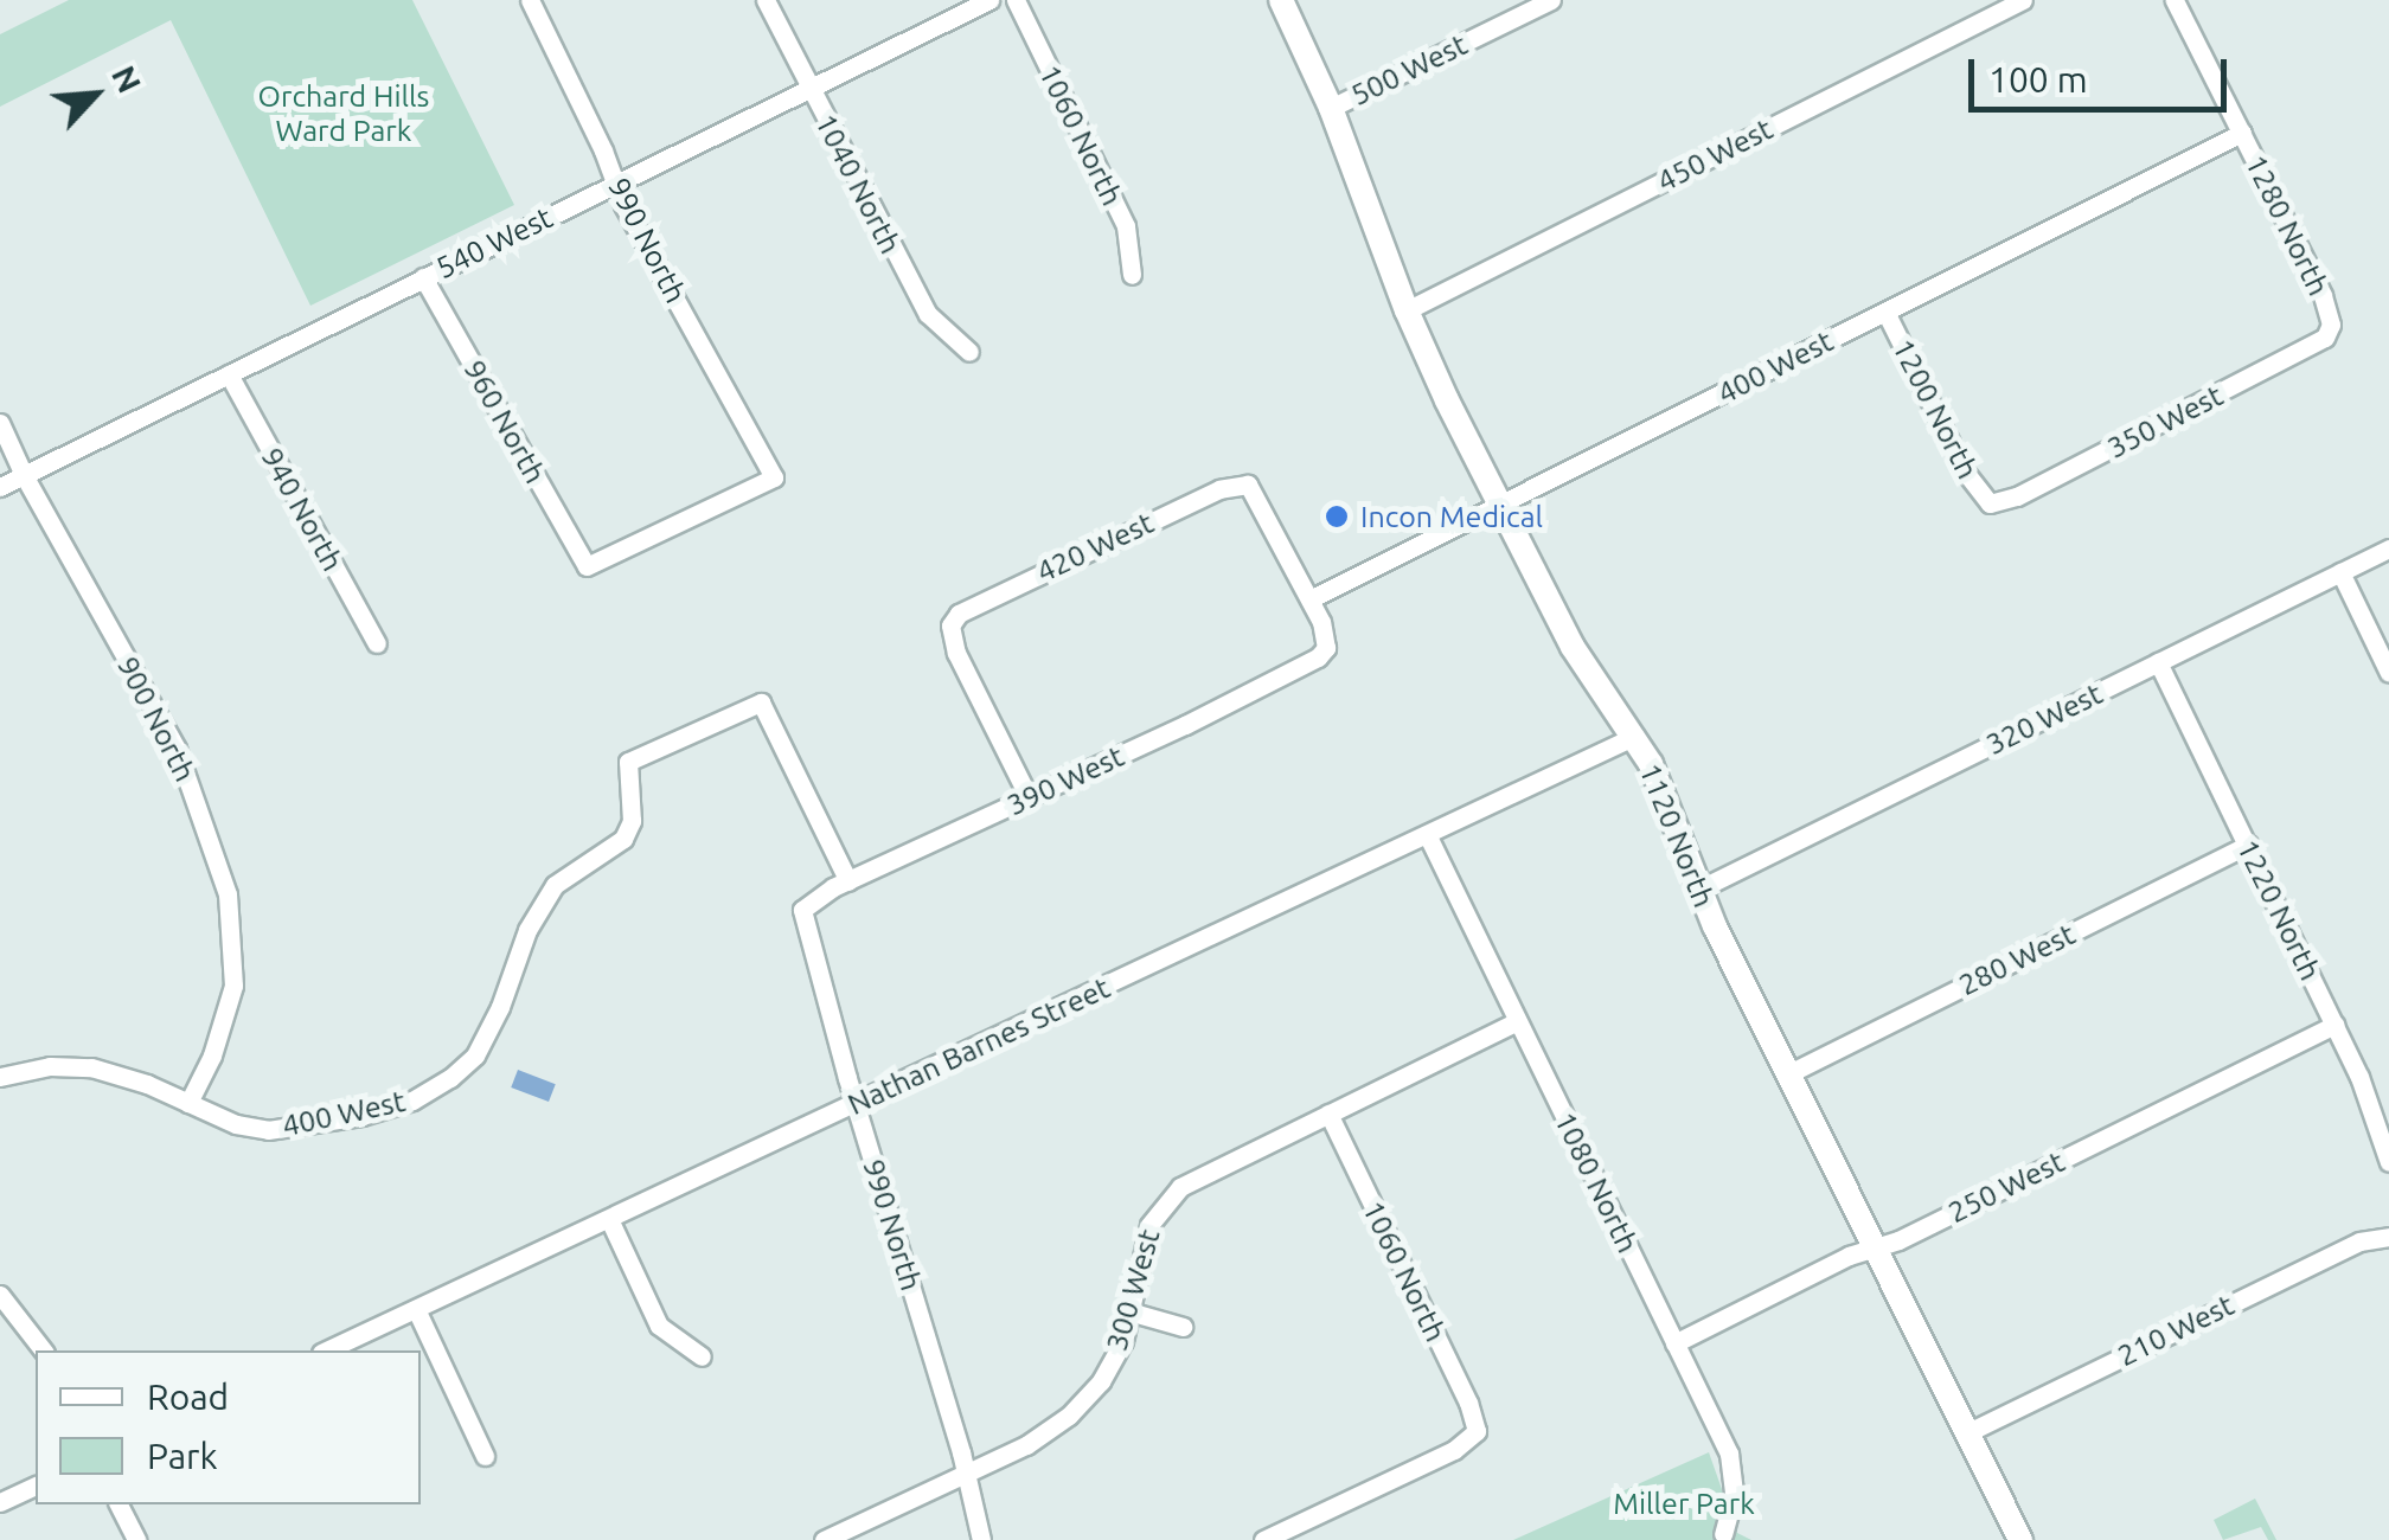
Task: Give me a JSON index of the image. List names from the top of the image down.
{
  "streets": {
    "street": [
      "500 West",
      "1060 North",
      "450 West",
      "1040 North",
      "1280 North",
      "990 North",
      "540 West",
      "400 West",
      "1200 North",
      "960 North",
      "350 West",
      "940 North",
      "420 West",
      "900 North",
      "320 West",
      "390 West",
      "1120 North",
      "1220 North",
      "280 West",
      "Nathan Barnes Street",
      "1080 North",
      "250 West",
      "300 West",
      "210 West"
    ]
  },
  "crossings": [
    ["500 West", "1120 North"],
    ["1060 North", "300 West"],
    ["450 West", "1120 North"],
    ["1040 North", "540 West"],
    ["1280 North", "400 West"],
    ["1280 North", "350 West"],
    ["990 North", "540 West"],
    ["990 North", "960 North"],
    ["990 North", "390 West"],
    ["990 North", "Nathan Barnes Street"],
    ["990 North", "300 West"],
    ["540 West", "960 North"],
    ["540 West", "940 North"],
    ["540 West", "900 North"],
    ["400 West", "1200 North"],
    ["400 West", "420 West"],
    ["400 West", "900 North"],
    ["400 West", "390 West"],
    ["400 West", "1120 North"],
    ["1200 North", "350 West"],
    ["420 West", "390 West"],
    ["320 West", "1120 North"],
    ["320 West", "1220 North"],
    ["1120 North", "280 West"],
    ["1120 North", "Nathan Barnes Street"],
    ["1120 North", "250 West"],
    ["1120 North", "210 West"],
    ["1220 North", "280 West"],
    ["1220 North", "250 West"],
    ["Nathan Barnes Street", "1080 North"],
    ["1080 North", "250 West"],
    ["1080 North", "300 West"]
  ],
  "parks": ["Orchard Hills Ward Park", "Miller Park"],
  "places": ["Incon Medical"],
  "legend": ["Road", "Park"],
  "scale_bar": "100 m",
  "north": "top right"
}
